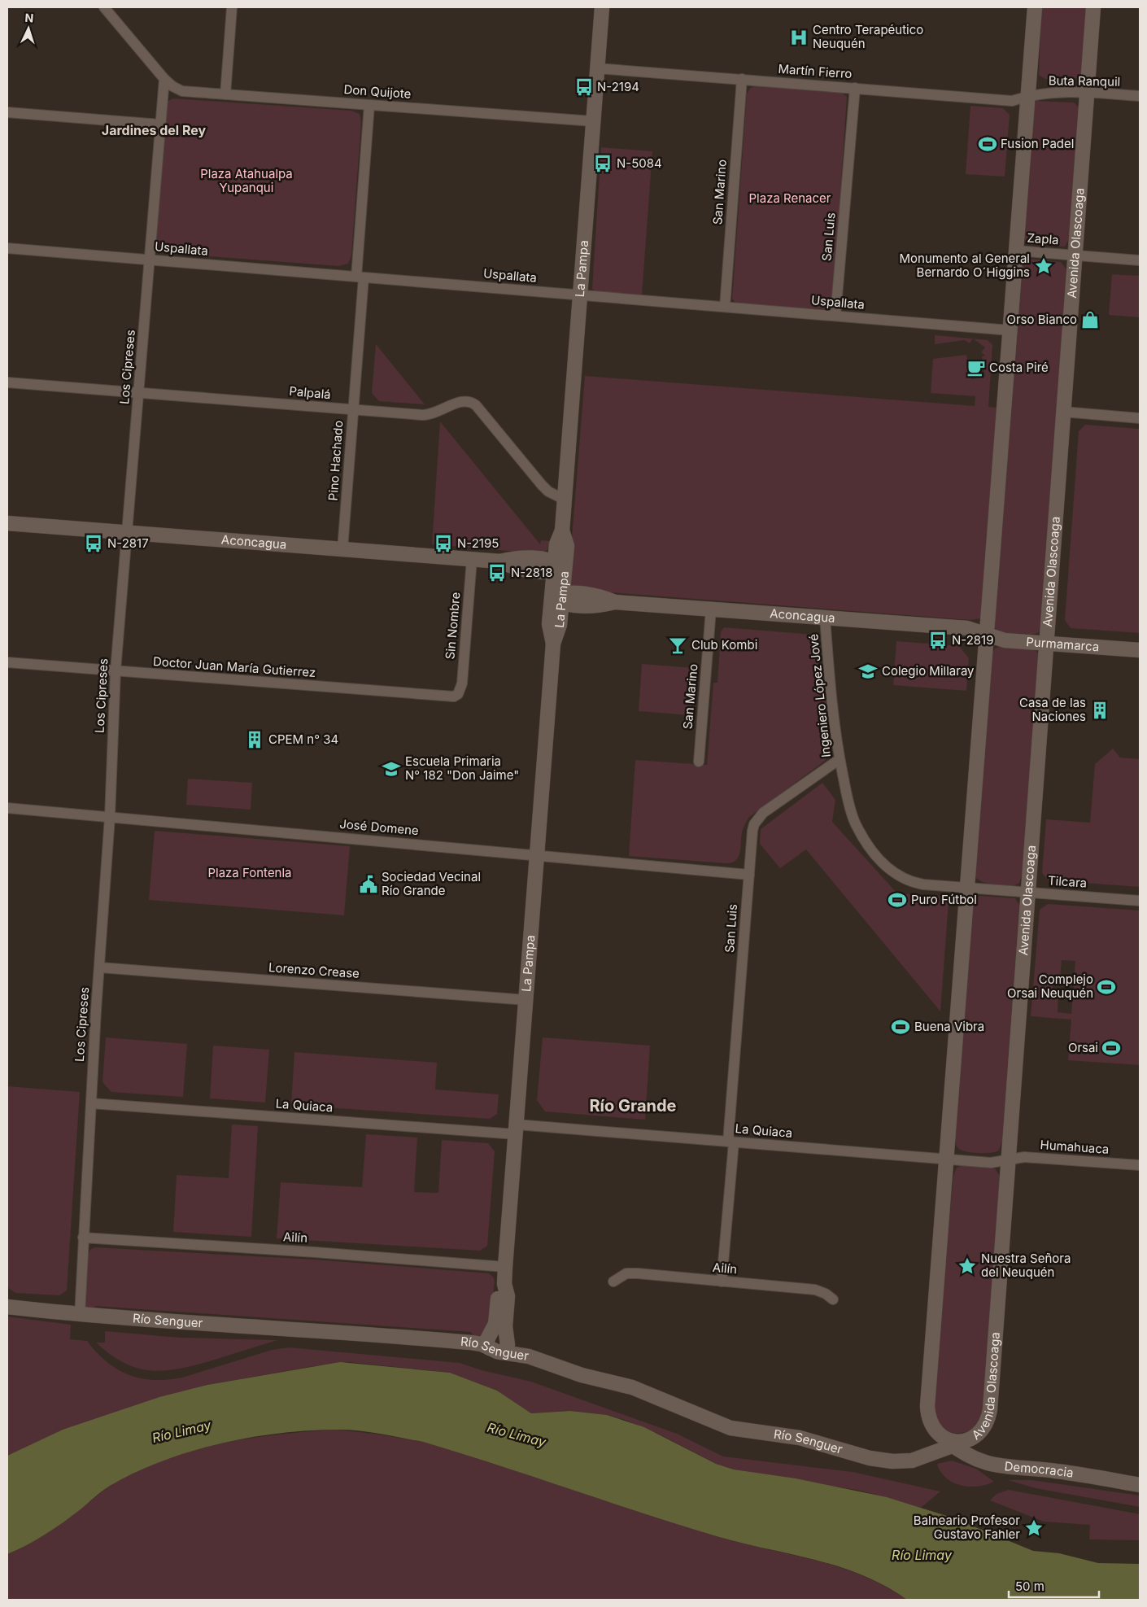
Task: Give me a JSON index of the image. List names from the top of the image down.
{
  "streets": {
    "main road": [
      "Avenida Olascoaga",
      "La Pampa",
      "Aconcagua",
      "Purmamarca",
      "Río Senguer",
      "Democracia"
    ],
    "street": [
      "Martín Fierro",
      "Buta Ranquil",
      "Don Quijote",
      "San Marino",
      "San Luis",
      "Zapla",
      "Uspallata",
      "Los Cipreses",
      "Palpalá",
      "Pino Hachado",
      "Sin Nombre",
      "Doctor Juan María Gutierrez",
      "Ingeniero López Jové",
      "José Domene",
      "Tilcara",
      "Lorenzo Crease",
      "La Quiaca",
      "Humahuaca",
      "Ailín"
    ]
  },
  "crossings": [
    ["Martín Fierro", "Buta Ranquil"],
    ["Martín Fierro", "San Marino"],
    ["Martín Fierro", "San Luis"],
    ["Martín Fierro", "La Pampa"],
    ["Buta Ranquil", "Avenida Olascoaga"],
    ["Don Quijote", "La Pampa"],
    ["Don Quijote", "Los Cipreses"],
    ["Don Quijote", "Pino Hachado"],
    ["San Marino", "Uspallata"],
    ["San Marino", "Aconcagua"],
    ["San Luis", "Uspallata"],
    ["San Luis", "Ingeniero López Jové"],
    ["San Luis", "José Domene"],
    ["San Luis", "La Quiaca"],
    ["San Luis", "Ailín"],
    ["Zapla", "Avenida Olascoaga"],
    ["Avenida Olascoaga", "Purmamarca"],
    ["Avenida Olascoaga", "Tilcara"],
    ["Avenida Olascoaga", "La Quiaca"],
    ["Avenida Olascoaga", "Humahuaca"],
    ["Avenida Olascoaga", "Río Senguer"],
    ["Avenida Olascoaga", "Democracia"],
    ["Uspallata", "La Pampa"],
    ["Uspallata", "Los Cipreses"],
    ["Uspallata", "Pino Hachado"],
    ["La Pampa", "Palpalá"],
    ["La Pampa", "Aconcagua"],
    ["La Pampa", "José Domene"],
    ["La Pampa", "Lorenzo Crease"],
    ["La Pampa", "La Quiaca"],
    ["La Pampa", "Ailín"],
    ["La Pampa", "Río Senguer"],
    ["Los Cipreses", "Palpalá"],
    ["Los Cipreses", "Aconcagua"],
    ["Los Cipreses", "Doctor Juan María Gutierrez"],
    ["Los Cipreses", "José Domene"],
    ["Los Cipreses", "Lorenzo Crease"],
    ["Los Cipreses", "La Quiaca"],
    ["Los Cipreses", "Ailín"],
    ["Los Cipreses", "Río Senguer"],
    ["Palpalá", "Pino Hachado"],
    ["Pino Hachado", "Aconcagua"],
    ["Aconcagua", "Sin Nombre"],
    ["Aconcagua", "Purmamarca"],
    ["Aconcagua", "Ingeniero López Jové"],
    ["Sin Nombre", "Doctor Juan María Gutierrez"],
    ["Ingeniero López Jové", "Tilcara"],
    ["La Quiaca", "Humahuaca"],
    ["Río Senguer", "Democracia"]
  ],
  "districts": ["Jardines del Rey", "Río Grande"],
  "water": ["Río Limay"],
  "parks": ["Plaza Atahualpa Yupanqui", "Plaza Renacer", "Plaza Fontenla"],
  "places": {
    "hospital": ["Centro Terapéutico Neuquén"],
    "bus stop": [
      "N-2194",
      "N-5084",
      "N-2817",
      "N-2195",
      "N-2818",
      "N-2819"
    ],
    "sports": [
      "Fusion Padel",
      "Puro Fútbol",
      "Complejo Orsai Neuquén",
      "Buena Vibra",
      "Orsai"
    ],
    "place": ["Monumento al General Bernardo O´Higgins", "Nuestra Señora del Neuquén", "Balneario Profesor Gustavo Fahler"],
    "shop": ["Orso Bianco"],
    "cafe": ["Costa Piré"],
    "bar": ["Club Kombi"],
    "school or university": ["Colegio Millaray", "Escuela Primaria N° 182 \"Don Jaime\""],
    "building": ["Casa de las Naciones", "CPEM n° 34"],
    "public building": ["Sociedad Vecinal Río Grande"]
  },
  "scale_bar": "50 m",
  "north": "top"
}
